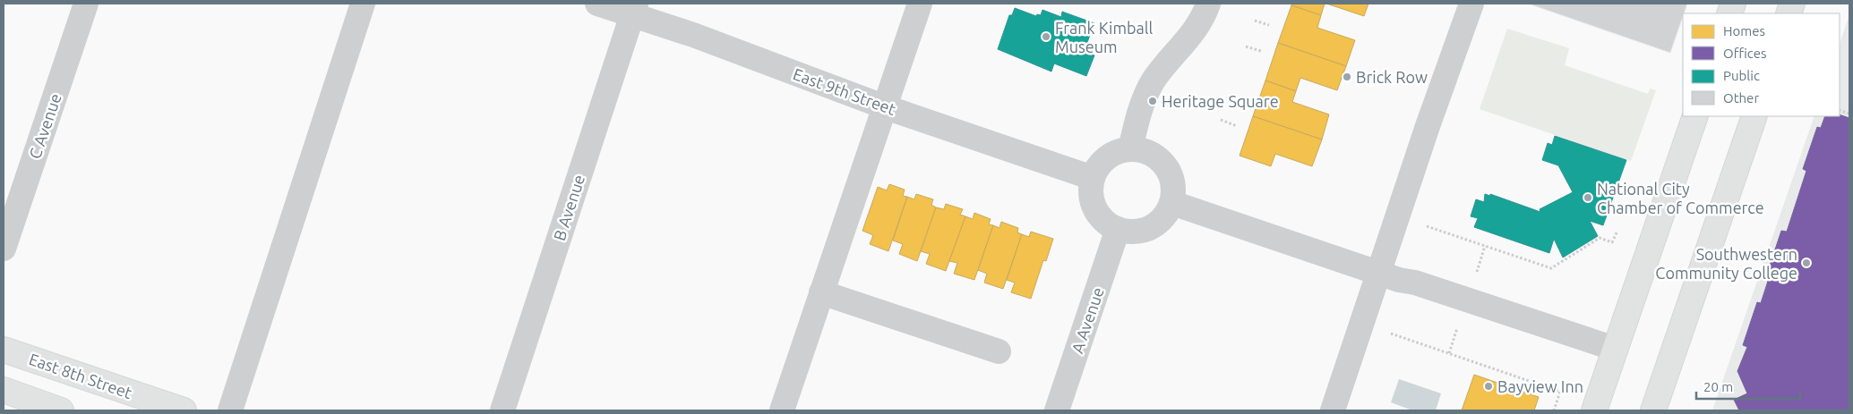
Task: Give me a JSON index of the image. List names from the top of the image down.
{
  "streets": {
    "main road": ["East 8th Street"],
    "street": [
      "East 9th Street",
      "C Avenue",
      "B Avenue",
      "A Avenue"
    ]
  },
  "crossings": [
    ["East 9th Street", "B Avenue"],
    ["East 9th Street", "A Avenue"]
  ],
  "places": [
    "Frank Kimball Museum",
    "Brick Row",
    "Heritage Square",
    "National City Chamber of Commerce",
    "Southwestern Community College",
    "Bayview Inn"
  ],
  "legend": [
    "Homes",
    "Offices",
    "Public",
    "Other"
  ],
  "scale_bar": "20 m"
}
